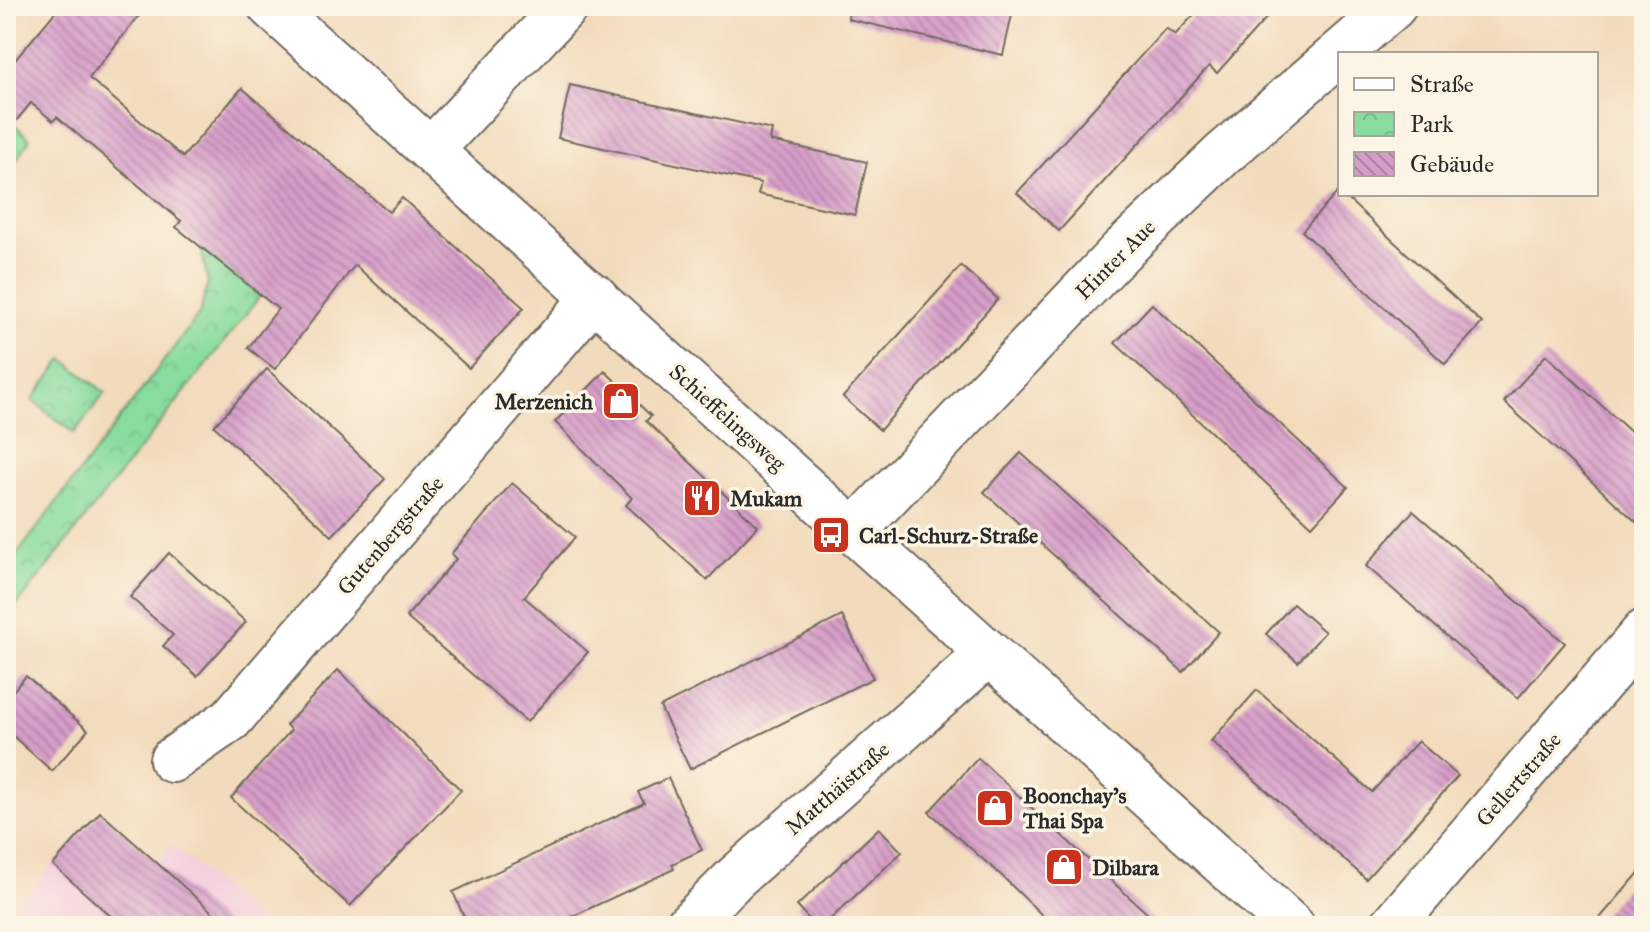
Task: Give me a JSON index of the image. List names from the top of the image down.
{
  "streets": {
    "street": [
      "Hinter Aue",
      "Schieffelingsweg",
      "Gutenbergstraße",
      "Gellertstraße",
      "Matthäistraße"
    ]
  },
  "crossings": [
    ["Hinter Aue", "Schieffelingsweg"],
    ["Schieffelingsweg", "Gutenbergstraße"],
    ["Schieffelingsweg", "Matthäistraße"]
  ],
  "places": {
    "shop": ["Merzenich", "Boonchay's Thai Spa", "Dilbara"],
    "restaurant": ["Mukam"],
    "bus stop": ["Carl-Schurz-Straße"]
  },
  "legend": ["Straße", "Park", "Gebäude"]
}
